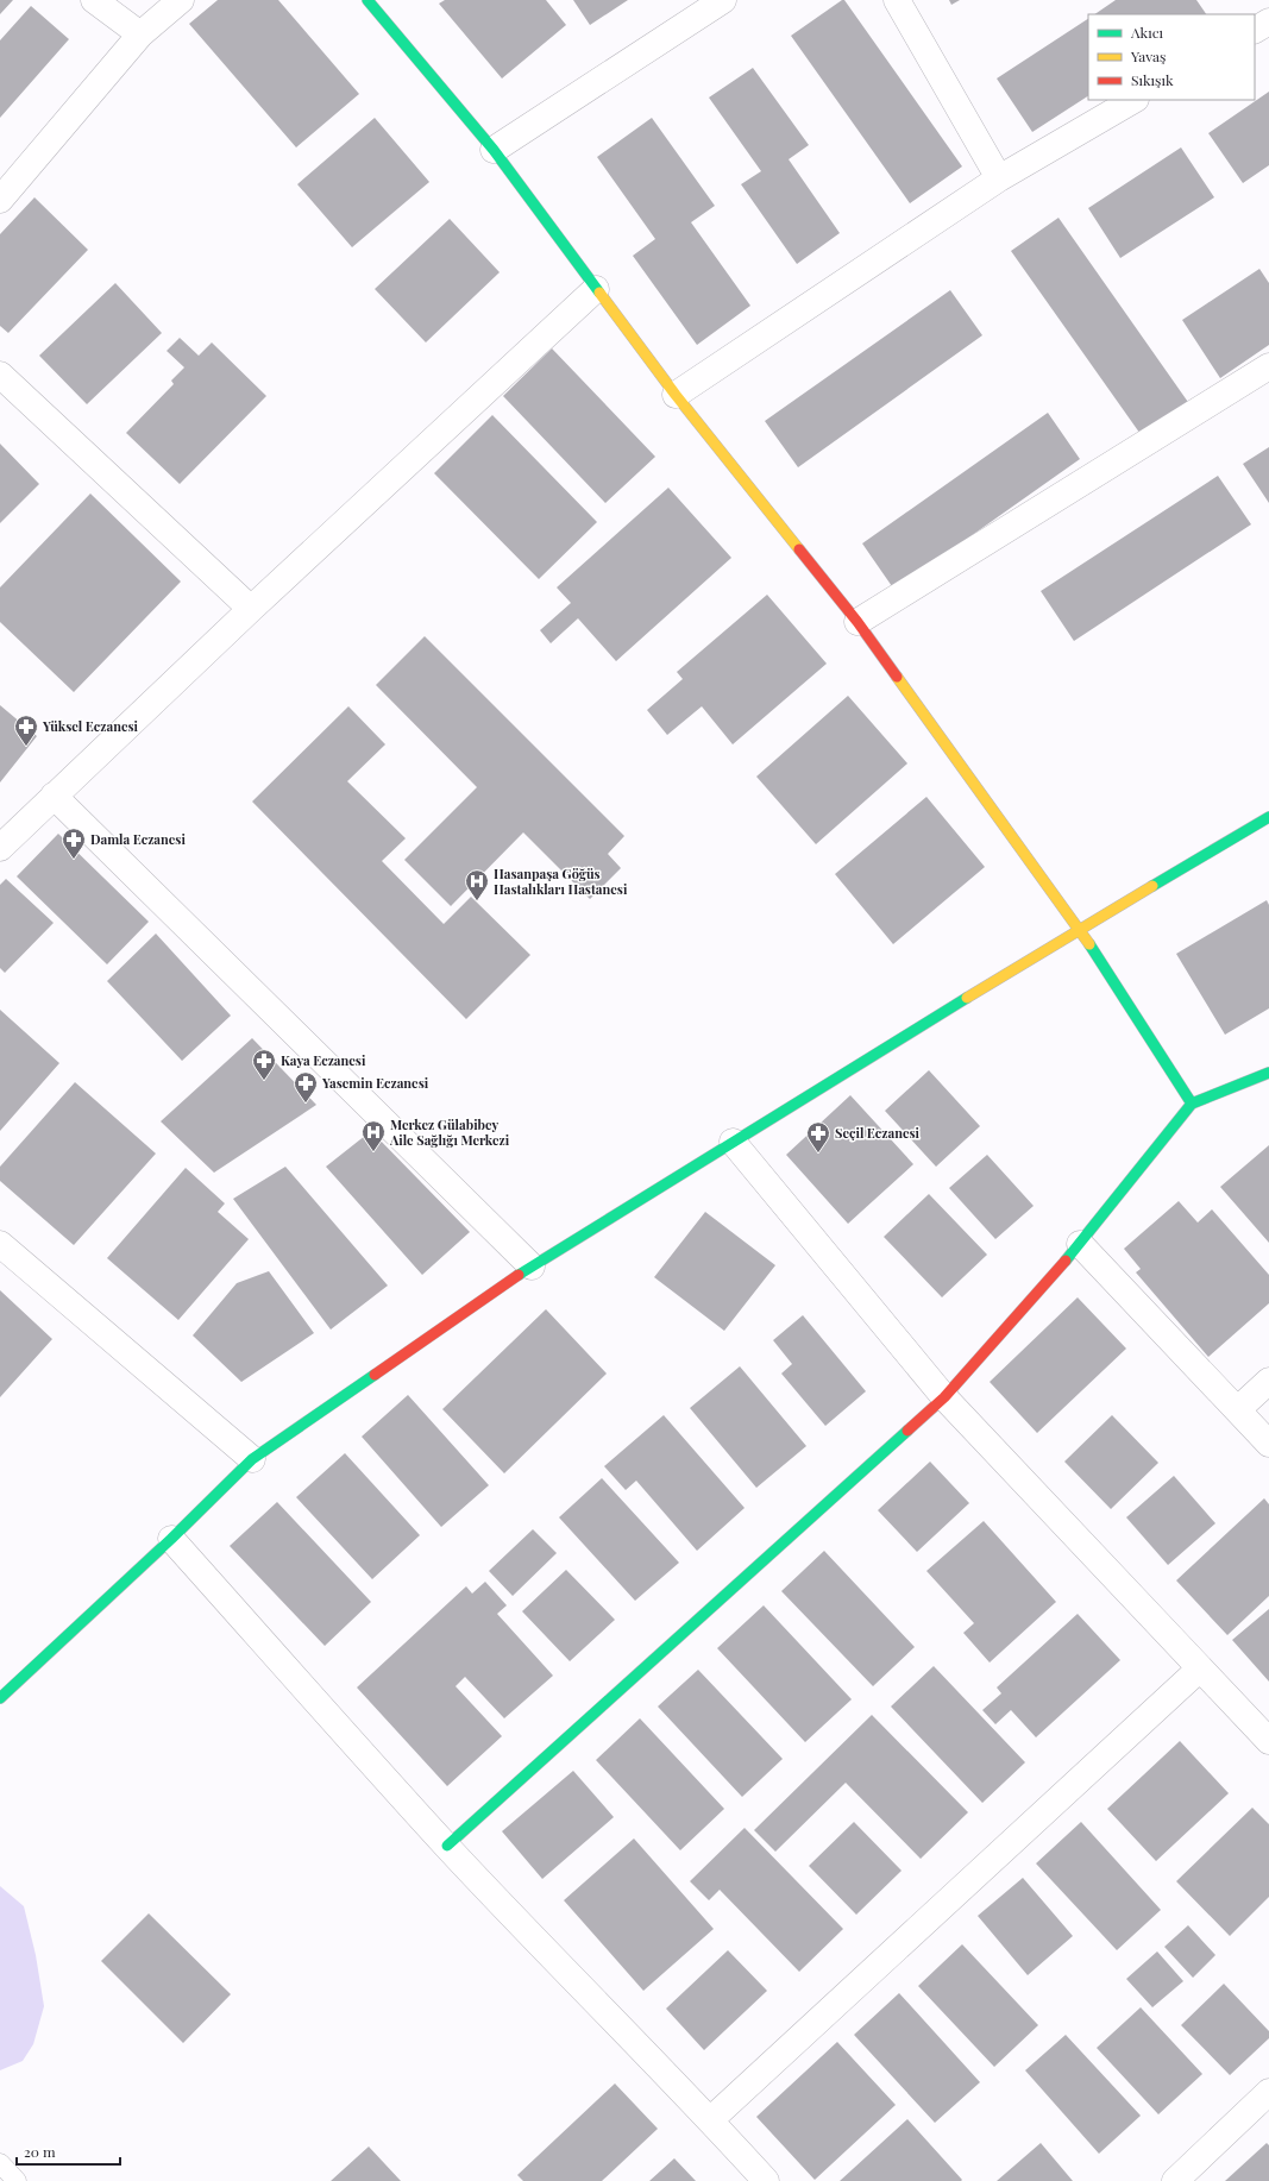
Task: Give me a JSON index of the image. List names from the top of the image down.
{
  "places": {
    "pharmacy": [
      "Yüksel Eczanesi",
      "Damla Eczanesi",
      "Kaya Eczanesi",
      "Yasemin Eczanesi",
      "Seçil Eczanesi"
    ],
    "hospital": ["Hasanpaşa Göğüs Hastalıkları Hastanesi", "Merkez Gülabibey Aile Sağlığı Merkezi"]
  },
  "legend": ["Akıcı", "Yavaş", "Sıkışık"],
  "scale_bar": "20 m"
}
